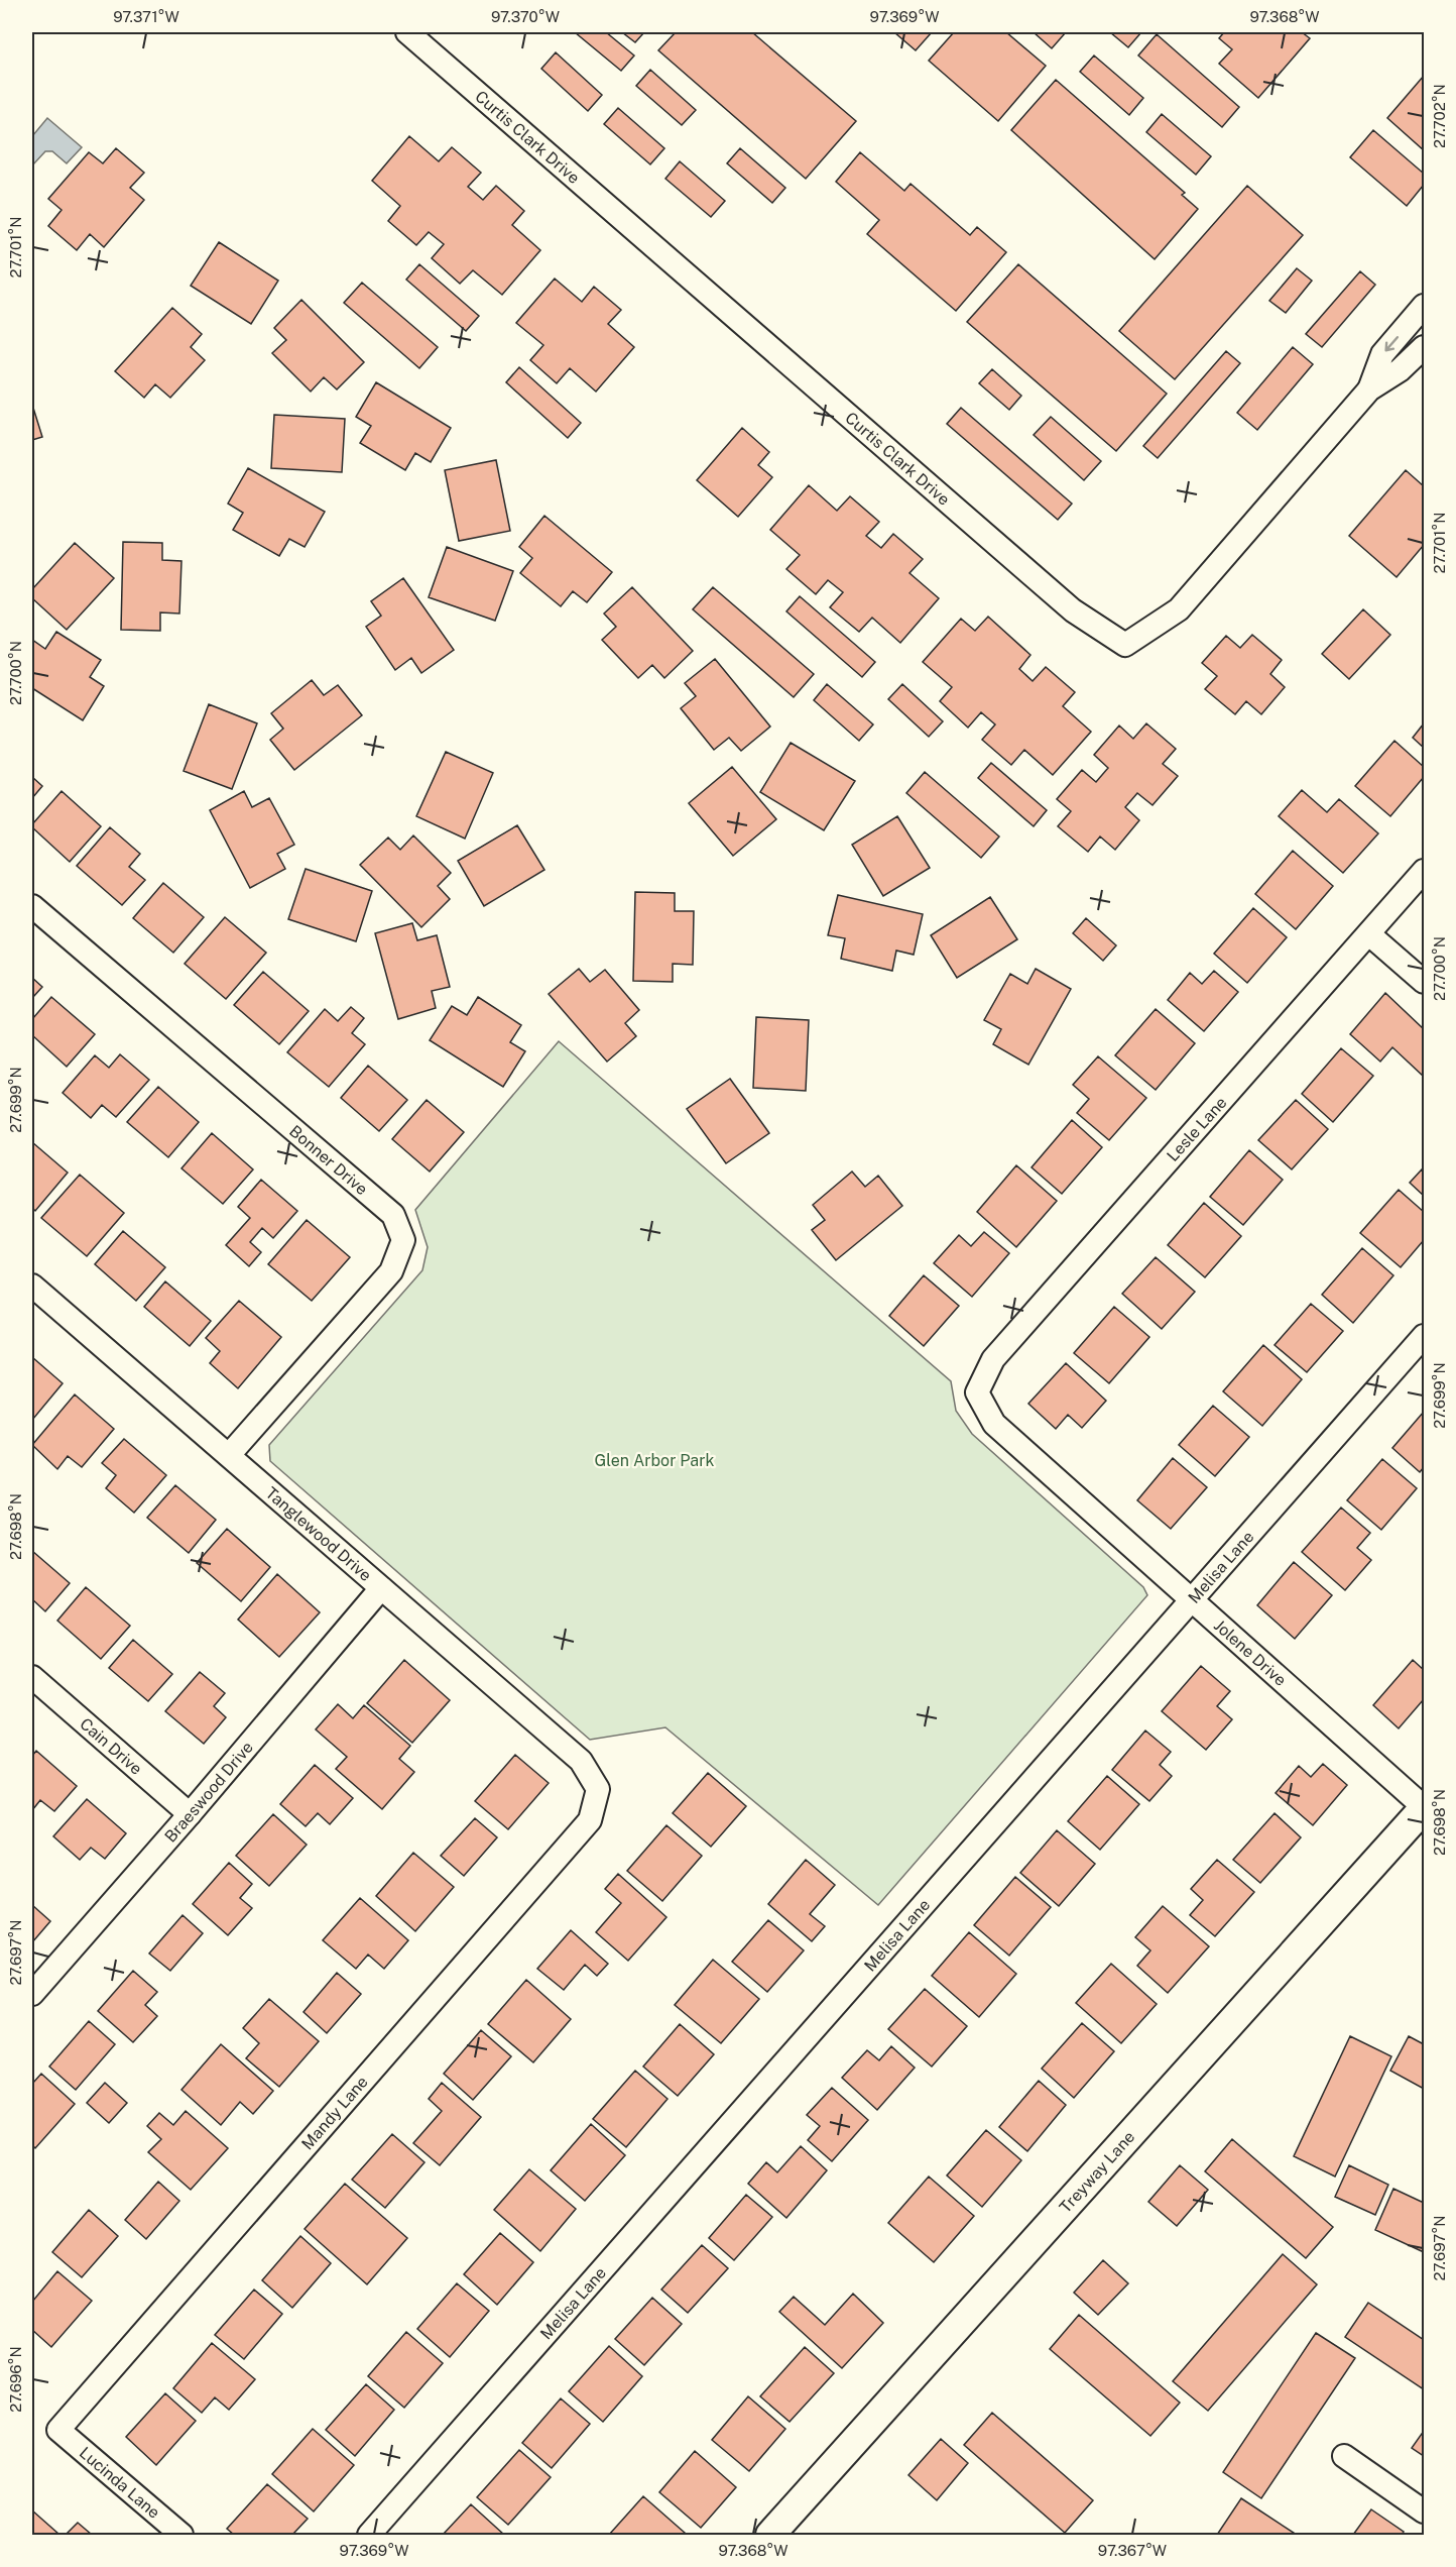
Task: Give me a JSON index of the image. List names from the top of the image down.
{
  "streets": {
    "street": [
      "Curtis Clark Drive",
      "Lesle Lane",
      "Bonner Drive",
      "Tanglewood Drive",
      "Melisa Lane",
      "Jolene Drive",
      "Cain Drive",
      "Braeswood Drive",
      "Mandy Lane",
      "Treyway Lane",
      "Lucinda Lane"
    ]
  },
  "crossings": [
    ["Lesle Lane", "Jolene Drive"],
    ["Bonner Drive", "Tanglewood Drive"],
    ["Tanglewood Drive", "Braeswood Drive"],
    ["Tanglewood Drive", "Mandy Lane"],
    ["Melisa Lane", "Jolene Drive"],
    ["Jolene Drive", "Treyway Lane"],
    ["Cain Drive", "Braeswood Drive"],
    ["Mandy Lane", "Lucinda Lane"]
  ],
  "parks": ["Glen Arbor Park"],
  "coordinates": [
    "97.371°W",
    "97.370°W",
    "97.369°W",
    "97.368°W",
    "27.702°N",
    "27.701°N",
    "27.700°N",
    "27.699°N",
    "27.698°N",
    "27.697°N",
    "27.696°N",
    "97.367°W"
  ]
}
